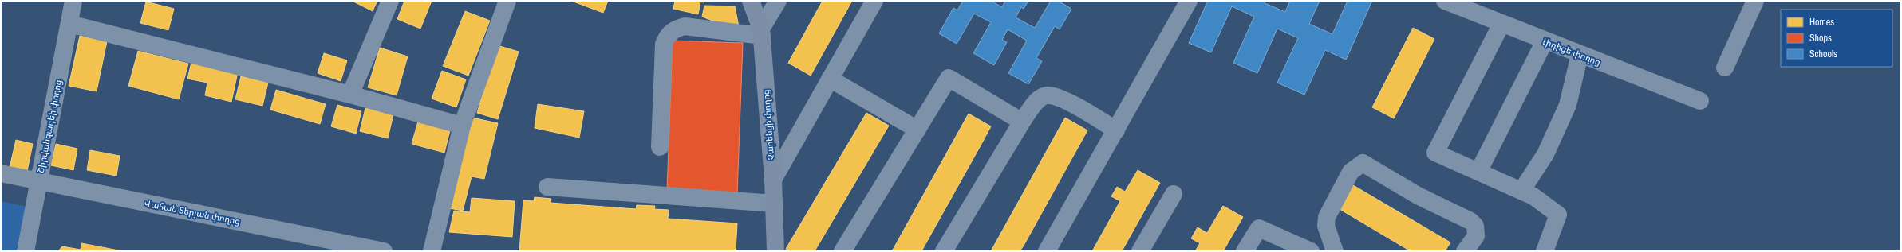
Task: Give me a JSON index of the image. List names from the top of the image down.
{
  "streets": {
    "main road": ["Չարենցի փողոց"],
    "street": ["Լիդիցե փողոց", "Շիրվանզադեի փողոց", "Վահան Տերյան փողոց"]
  },
  "crossings": [
    ["Շիրվանզադեի փողոց", "Վահան Տերյան փողոց"]
  ],
  "legend": ["Homes", "Shops", "Schools"]
}
